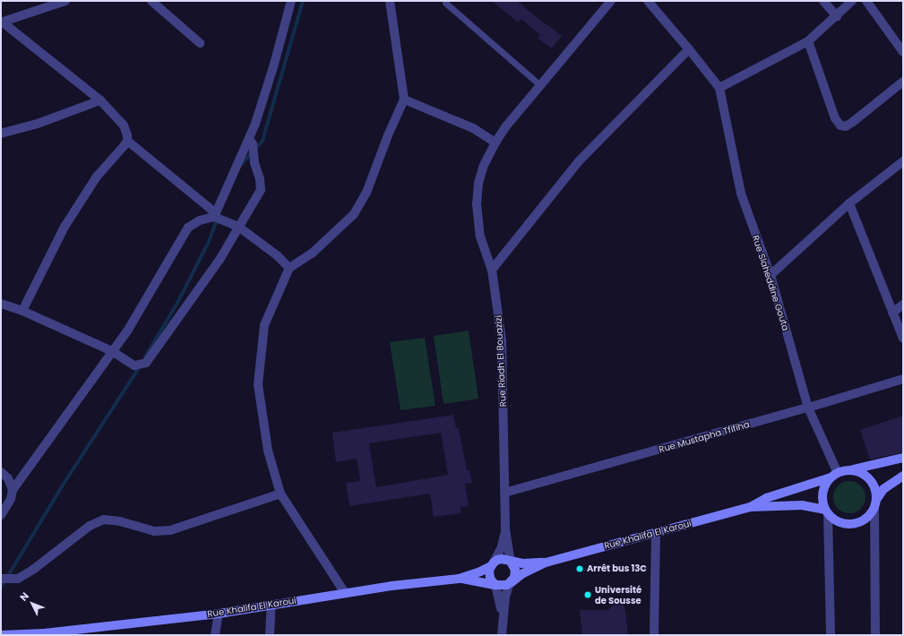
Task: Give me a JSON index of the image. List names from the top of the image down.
{
  "streets": {
    "main road": ["Rue Khalifa El Karoui"],
    "street": ["Rue Slaheddine Gouta", "Rue Riadh El Bouazizi", "Rue Mustapha Tfifiha"]
  },
  "crossings": [
    ["Rue Slaheddine Gouta", "Rue Mustapha Tfifiha"],
    ["Rue Slaheddine Gouta", "Rue Khalifa El Karoui"],
    ["Rue Riadh El Bouazizi", "Rue Mustapha Tfifiha"],
    ["Rue Riadh El Bouazizi", "Rue Khalifa El Karoui"]
  ],
  "places": ["Arrêt bus 13C", "Université de Sousse"],
  "north": "top left"
}
